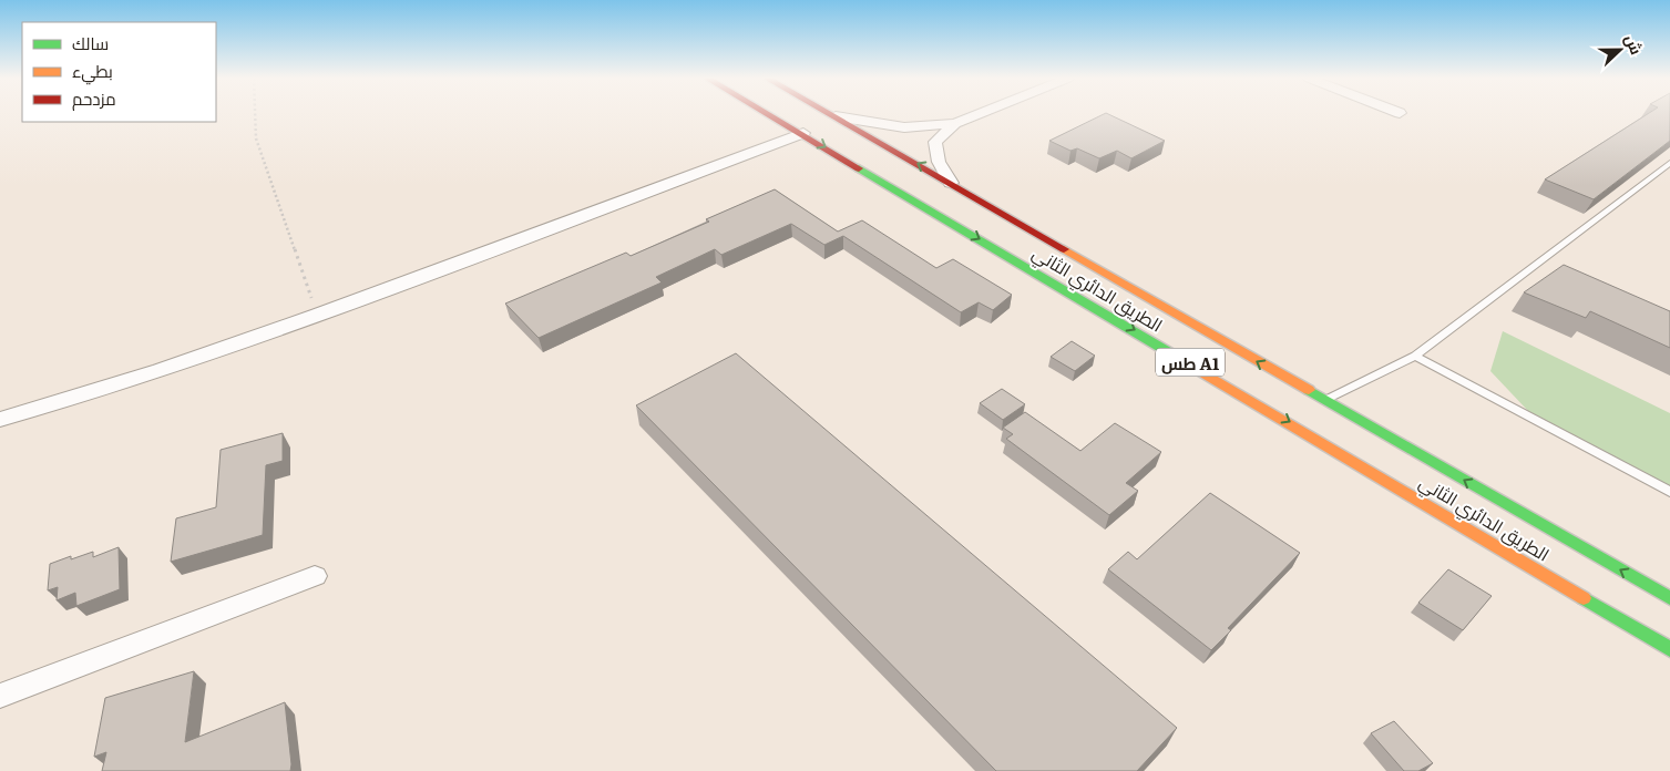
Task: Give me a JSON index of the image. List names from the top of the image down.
{
  "streets": {
    "highway": ["الطريق الدائري الثاني", "طس A1"]
  },
  "legend": ["سالك", "بطيء", "مزدحم"],
  "north": "right"
}
